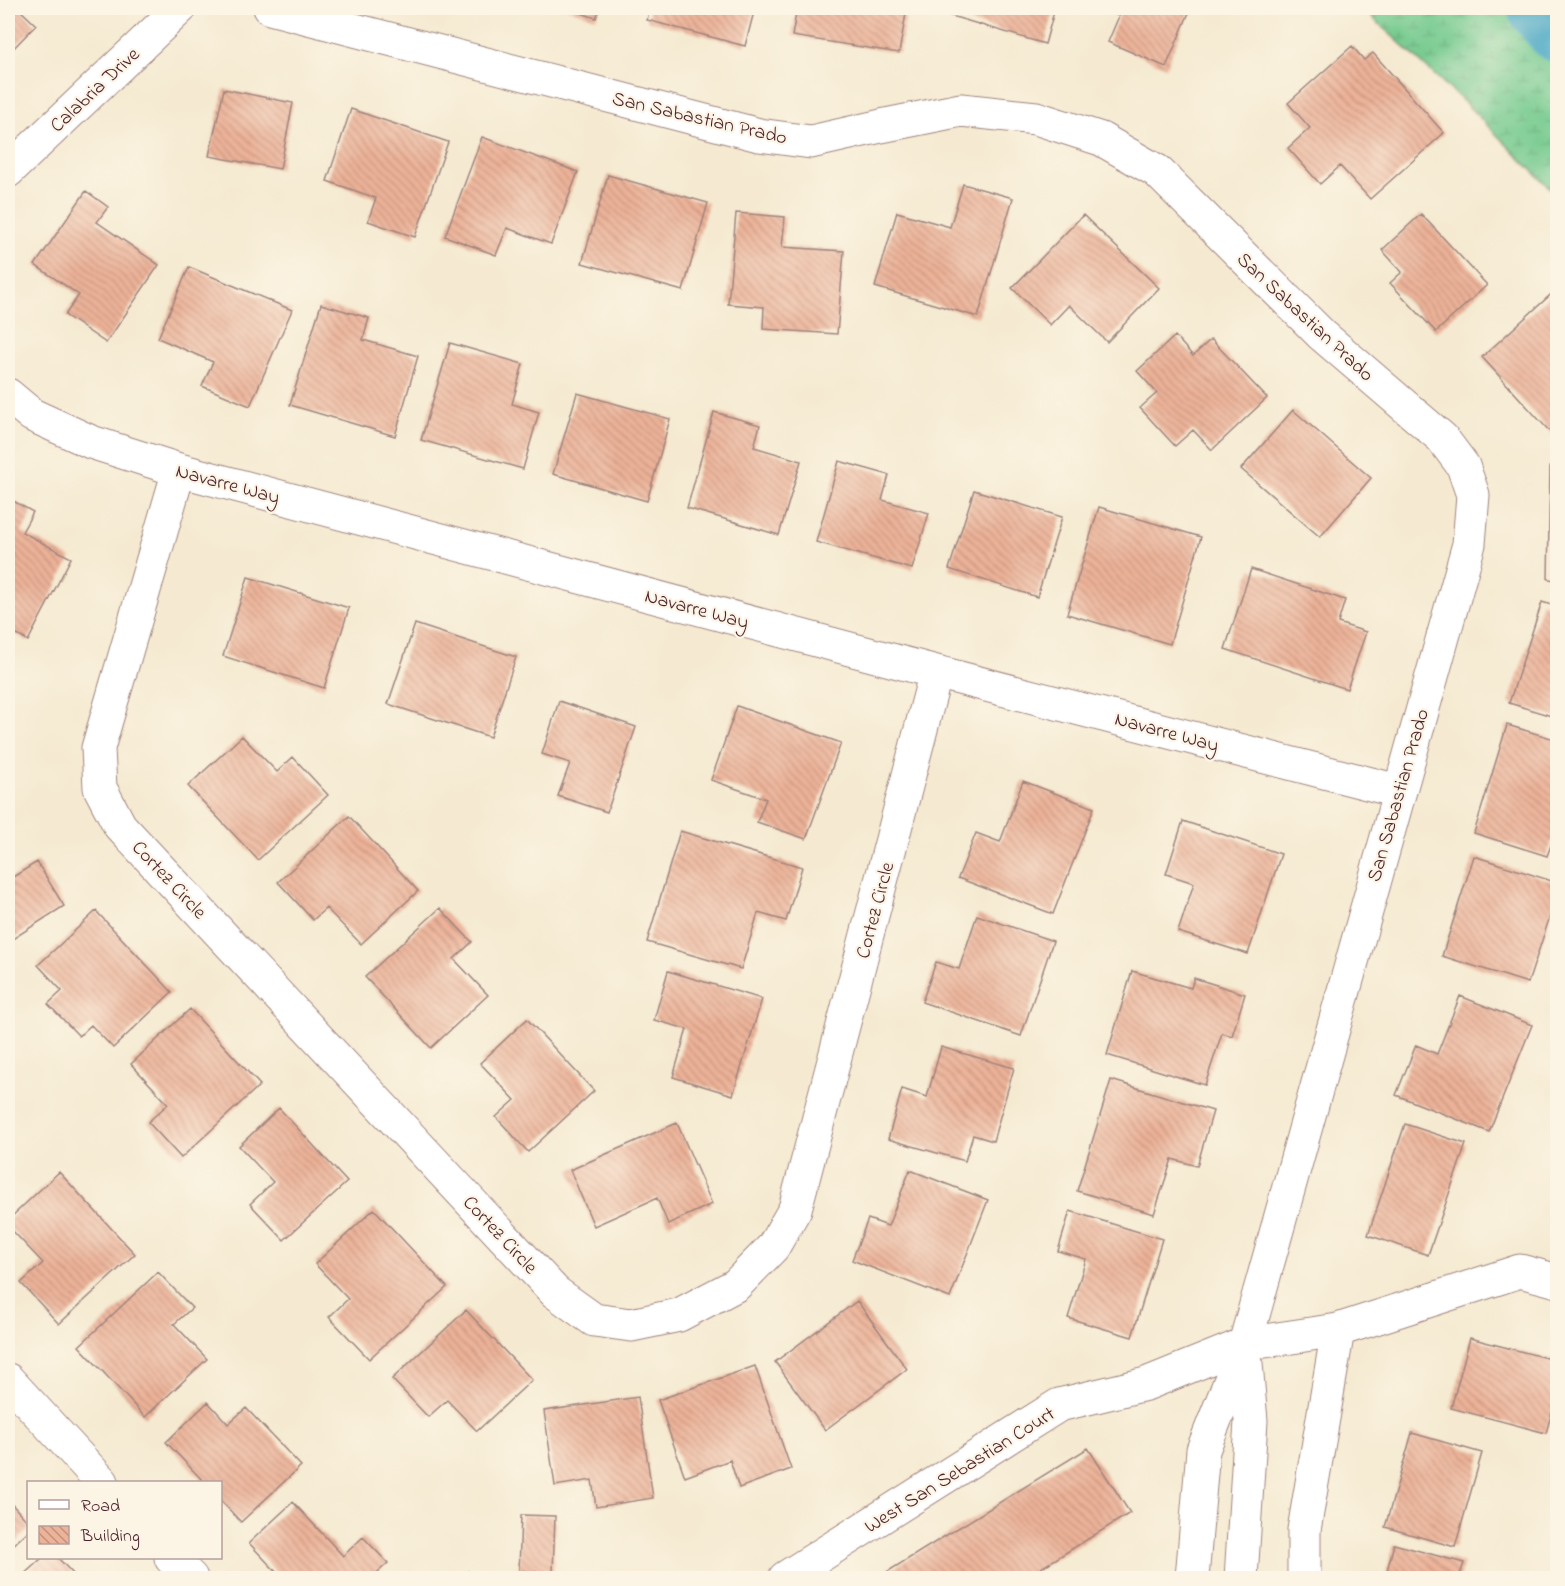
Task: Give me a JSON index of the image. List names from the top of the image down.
{
  "streets": {
    "street": [
      "Calabria Drive",
      "San Sabastian Prado",
      "Navarre Way",
      "Cortez Circle",
      "West San Sebastian Court"
    ]
  },
  "crossings": [
    ["San Sabastian Prado", "Navarre Way"],
    ["San Sabastian Prado", "West San Sebastian Court"],
    ["Navarre Way", "Cortez Circle"]
  ],
  "legend": ["Road", "Building"]
}
